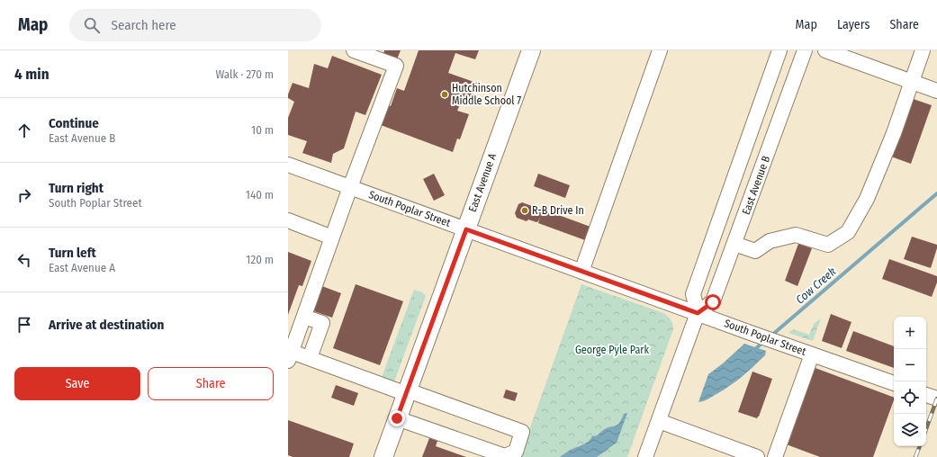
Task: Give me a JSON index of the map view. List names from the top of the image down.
{
  "streets": {
    "main road": ["East Avenue A"],
    "street": ["East Avenue B", "South Poplar Street"]
  },
  "crossings": [
    ["East Avenue A", "South Poplar Street"],
    ["East Avenue B", "South Poplar Street"]
  ],
  "water": ["Cow Creek"],
  "parks": ["George Pyle Park"],
  "places": ["Hutchinson Middle School 7", "R-B Drive In"],
  "page": {
    "header": "Map",
    "search": "Search here",
    "nav": ["Map", "Layers", "Share"],
    "heading": ["4 min", "Walk · 270 m"],
    "list": [
      ["Continue", "East Avenue B", "10 m"],
      ["Turn right", "South Poplar Street", "140 m"],
      ["Turn left", "East Avenue A", "120 m"],
      "Arrive at destination"
    ],
    "map_buttons": ["+", "−"],
    "buttons": ["Save", "Share"]
  }
}
